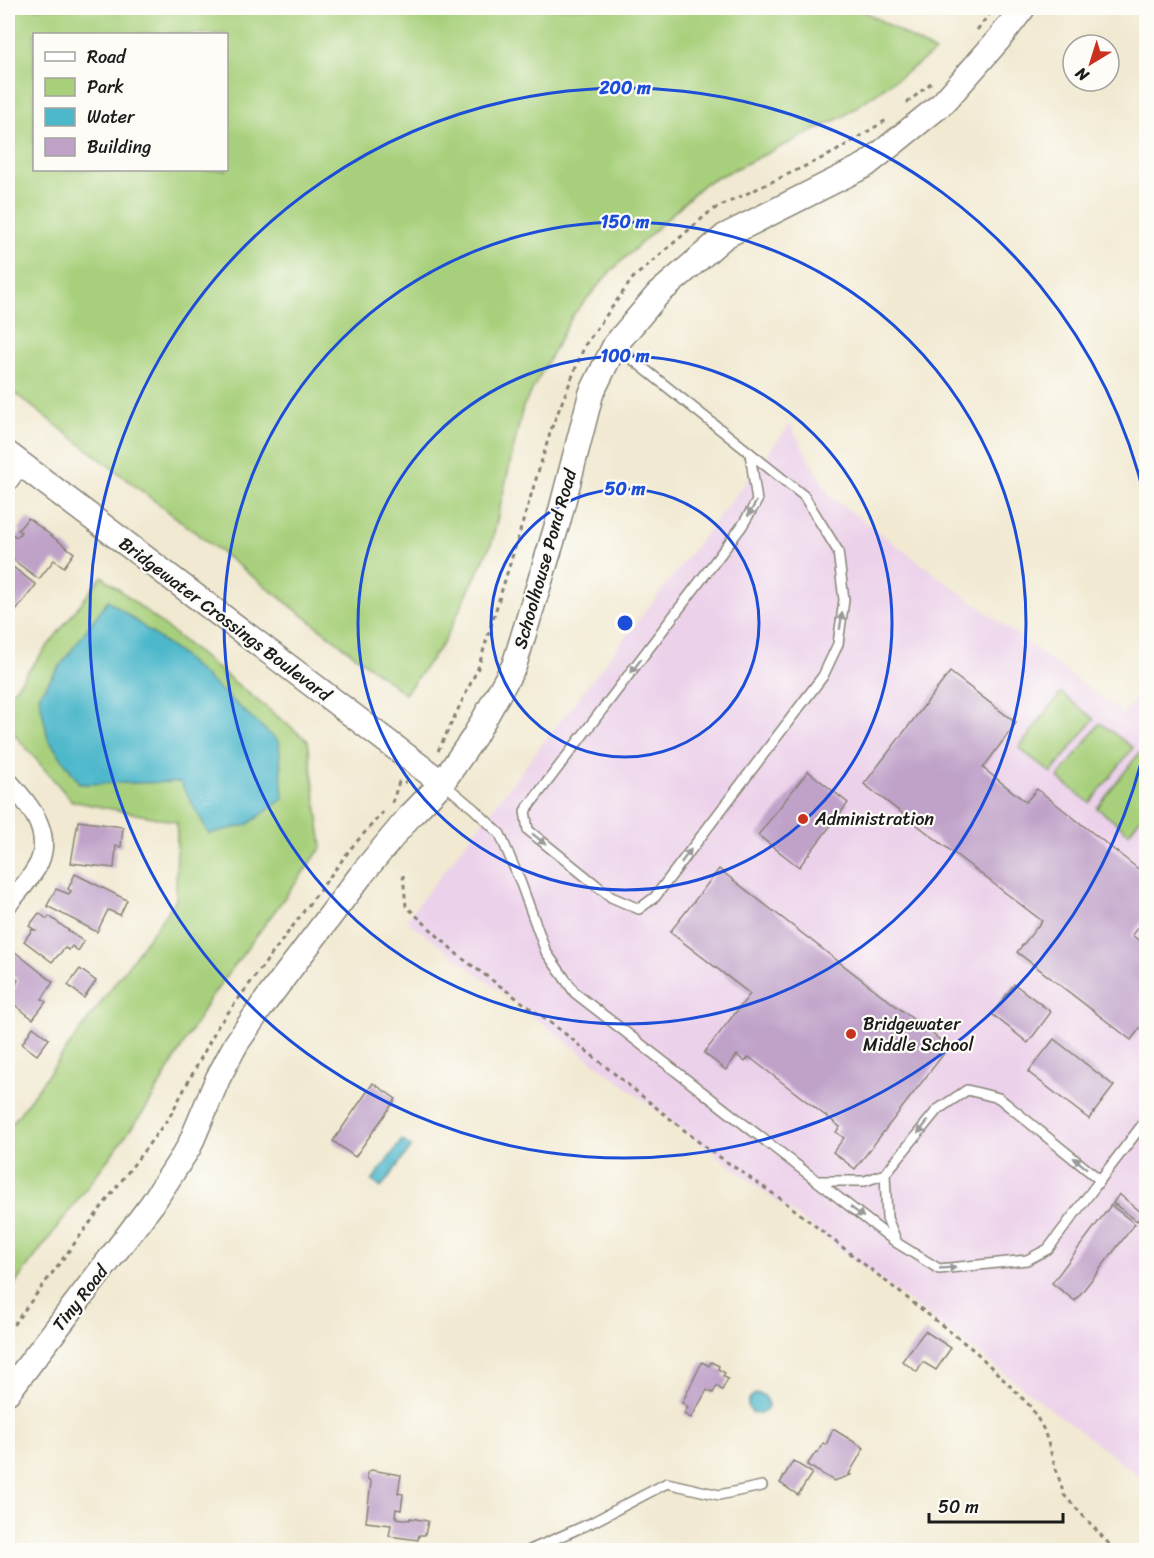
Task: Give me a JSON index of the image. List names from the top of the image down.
{
  "streets": {
    "street": ["Schoolhouse Pond Road", "Bridgewater Crossings Boulevard", "Tiny Road"]
  },
  "crossings": [
    ["Schoolhouse Pond Road", "Bridgewater Crossings Boulevard"],
    ["Schoolhouse Pond Road", "Tiny Road"]
  ],
  "places": ["Administration", "Bridgewater Middle School"],
  "legend": [
    "Road",
    "Park",
    "Water",
    "Building"
  ],
  "scale_bar": "50 m",
  "north": "bottom left",
  "rings": [
    "200 m",
    "150 m",
    "100 m",
    "50 m"
  ]
}
